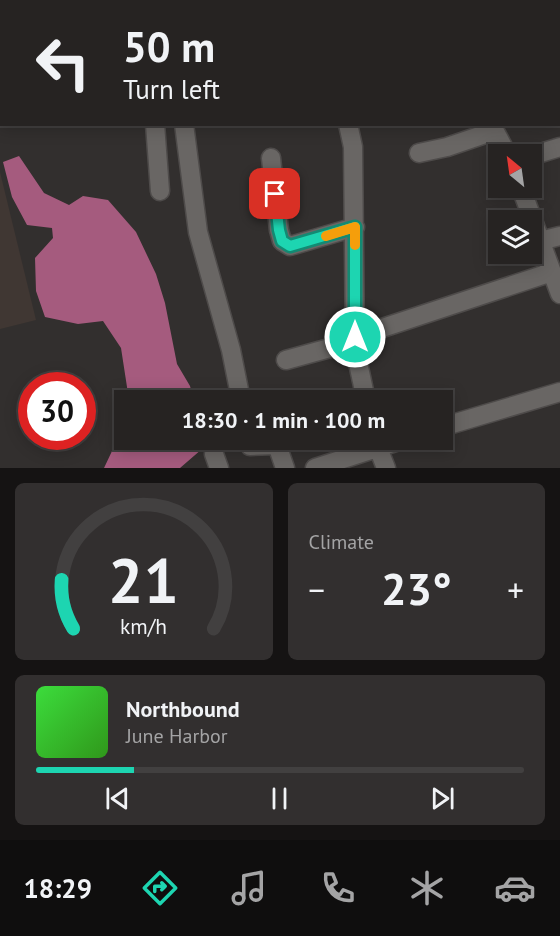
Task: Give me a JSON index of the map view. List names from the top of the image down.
{
  "north": "top left",
  "page": {
    "turn": ["50 m", "Turn left"],
    "limit": "30",
    "trip": "18:30 · 1 min · 100 m",
    "tile": "Climate",
    "heat": ["−", "23°", "+"],
    "song": ["Northbound", "June Harbor"],
    "tabs": "18:29",
    "gauge": ["21", "km/h"]
  }
}
